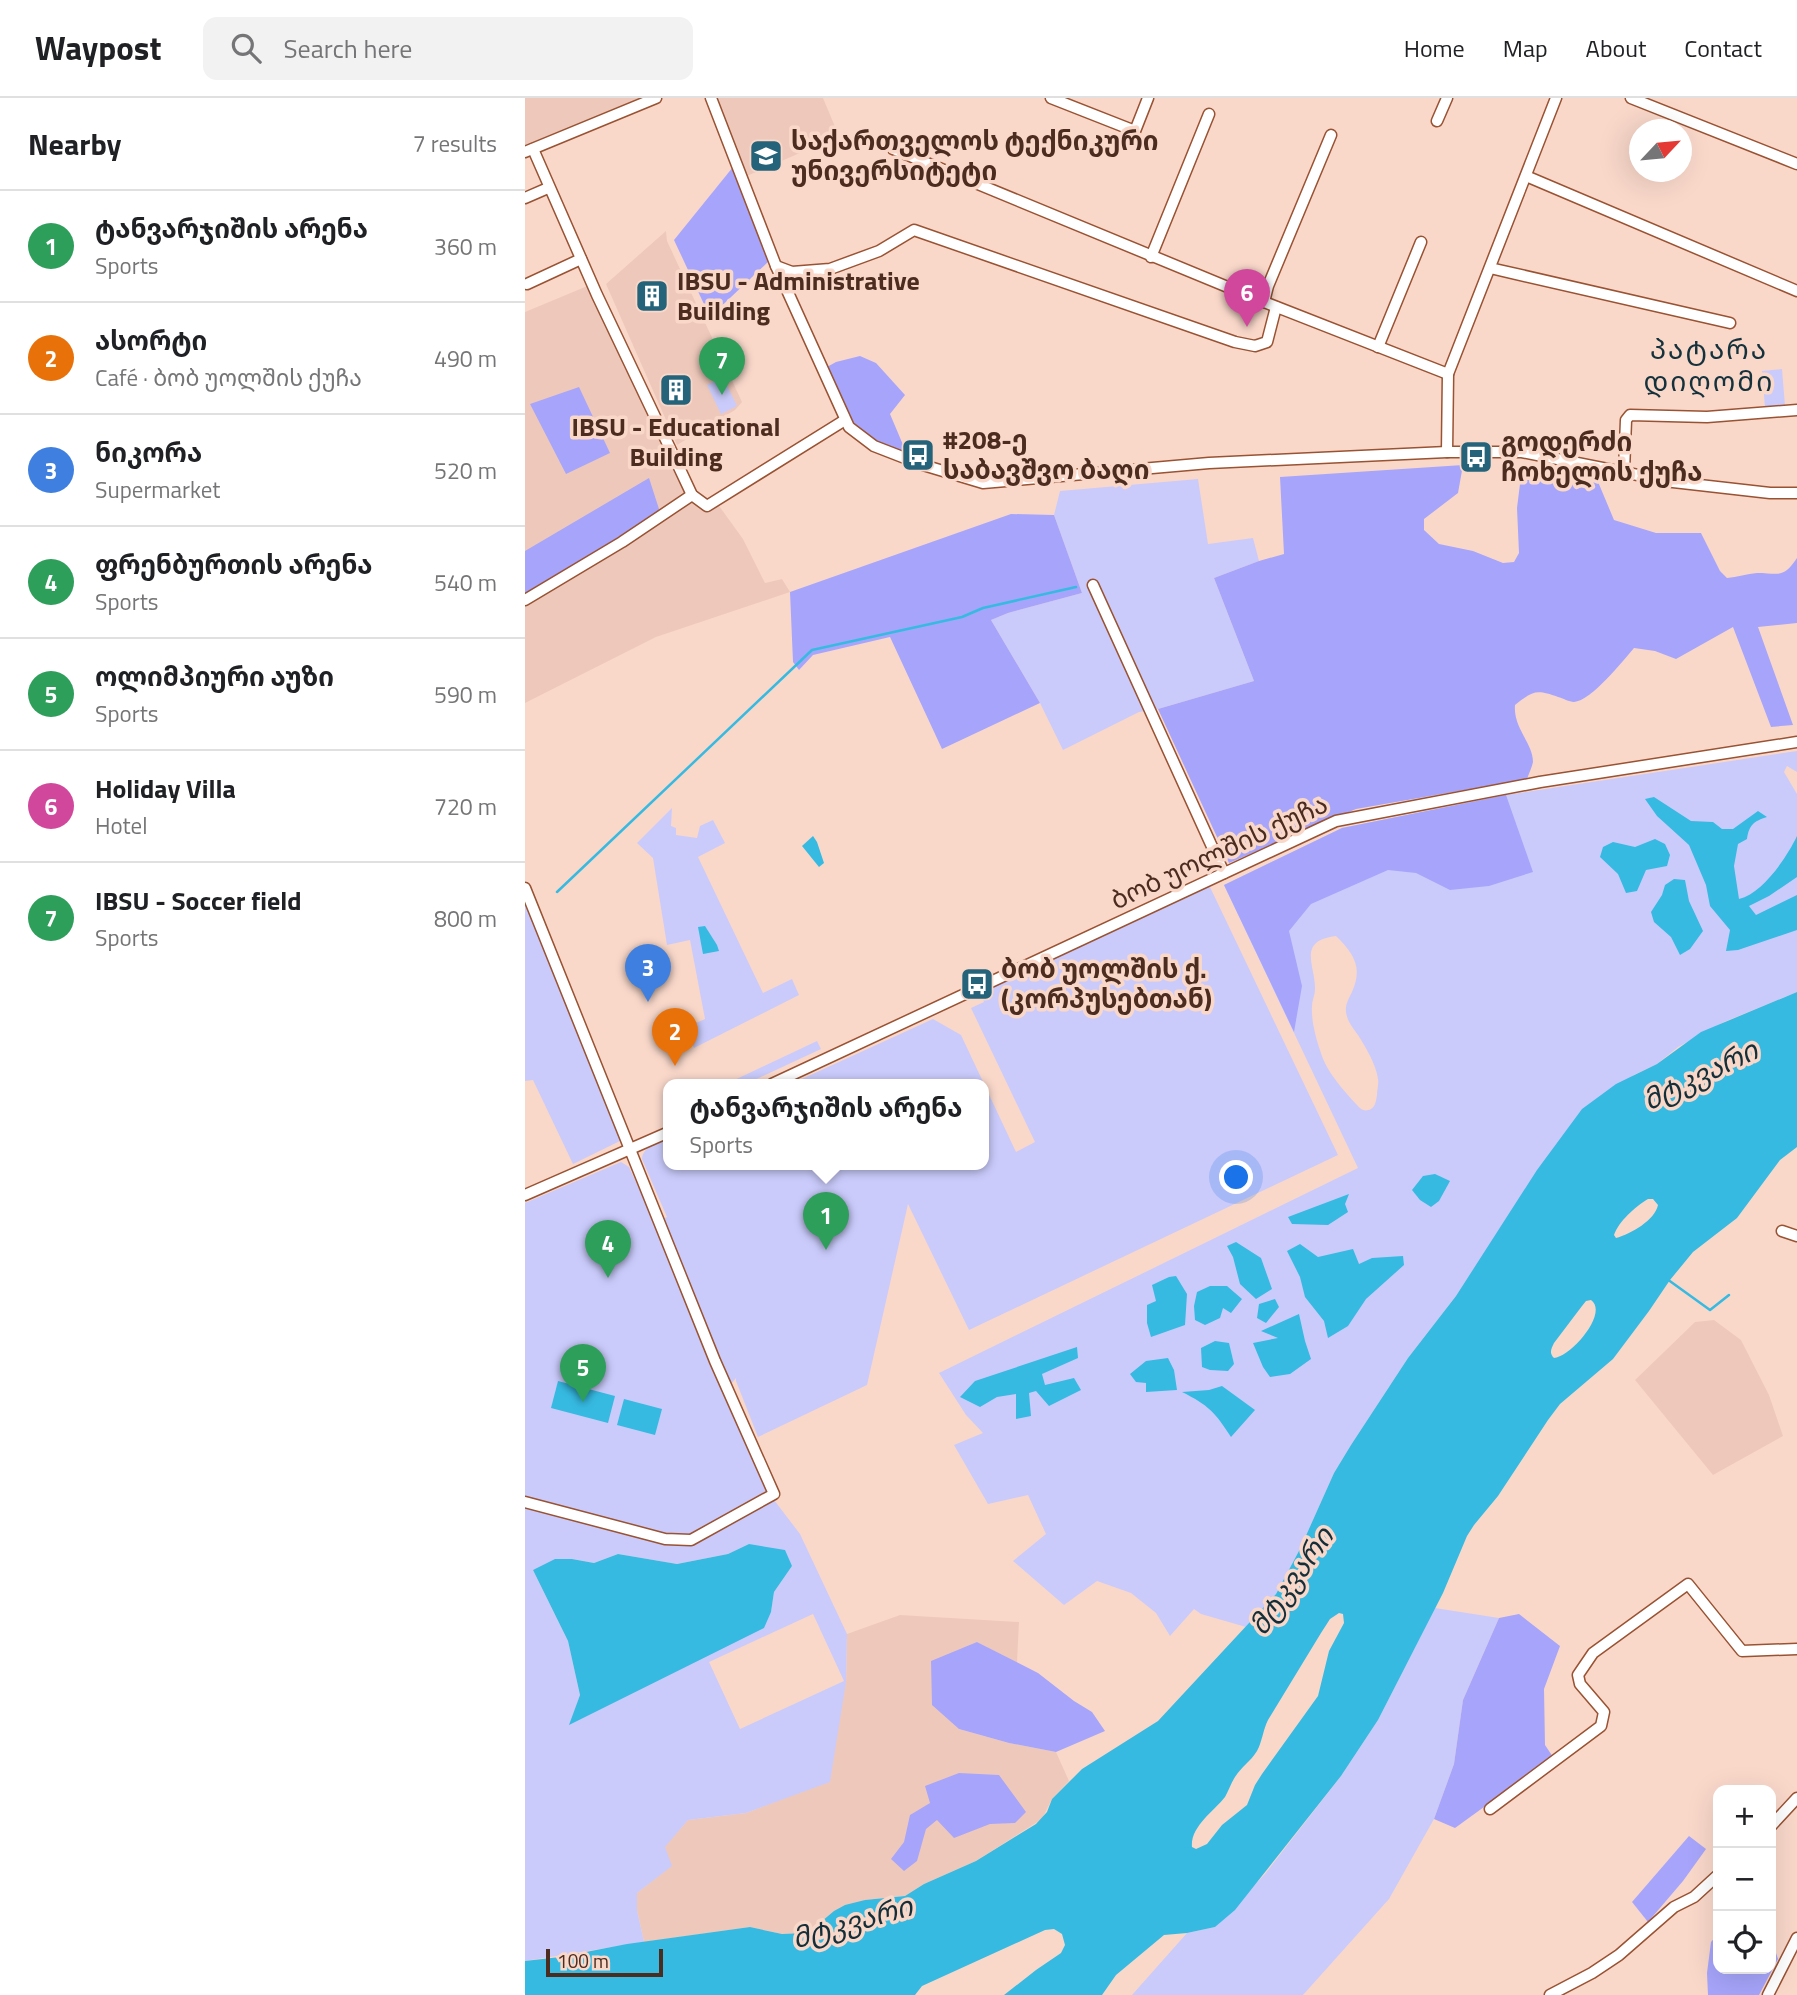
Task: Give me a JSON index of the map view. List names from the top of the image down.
{
  "streets": {
    "street": ["ბობ უოლშის ქუჩა"]
  },
  "districts": ["პატარა დიღომი"],
  "water": ["მტკვარი"],
  "places": {
    "school or university": ["საქართველოს ტექნიკური უნივერსიტეტი"],
    "building": ["IBSU - Administrative Building", "IBSU - Educational Building"],
    "bus stop": ["#208-ე საბავშვო ბაღი", "გოდერძი ჩოხელის ქუჩა", "ბობ უოლშის ქ. (კორპუსებთან)"]
  },
  "scale_bar": "100 m",
  "north": "top right",
  "page": {
    "header": "Waypost",
    "search": "Search here",
    "nav": [
      "Home",
      "Map",
      "About",
      "Contact"
    ],
    "heading": ["Nearby", "7 results"],
    "list": [
      {
        "mark": "1",
        "name": "ტანვარჯიშის არენა",
        "note": "Sports",
        "value": "360 m"
      },
      {
        "mark": "2",
        "name": "ასორტი",
        "note": "Café · ბობ უოლშის ქუჩა",
        "value": "490 m"
      },
      {
        "mark": "3",
        "name": "ნიკორა",
        "note": "Supermarket",
        "value": "520 m"
      },
      {
        "mark": "4",
        "name": "ფრენბურთის არენა",
        "note": "Sports",
        "value": "540 m"
      },
      {
        "mark": "5",
        "name": "ოლიმპიური აუზი",
        "note": "Sports",
        "value": "590 m"
      },
      {
        "mark": "6",
        "name": "Holiday Villa",
        "note": "Hotel",
        "value": "720 m"
      },
      {
        "mark": "7",
        "name": "IBSU - Soccer field",
        "note": "Sports",
        "value": "800 m"
      }
    ],
    "pins": [
      "6",
      "7",
      "3",
      "2",
      "1",
      "4",
      "5"
    ],
    "popup": ["ტანვარჯიშის არენა", "Sports"],
    "map_buttons": ["+", "−"],
    "scale": "100 m"
  }
}
